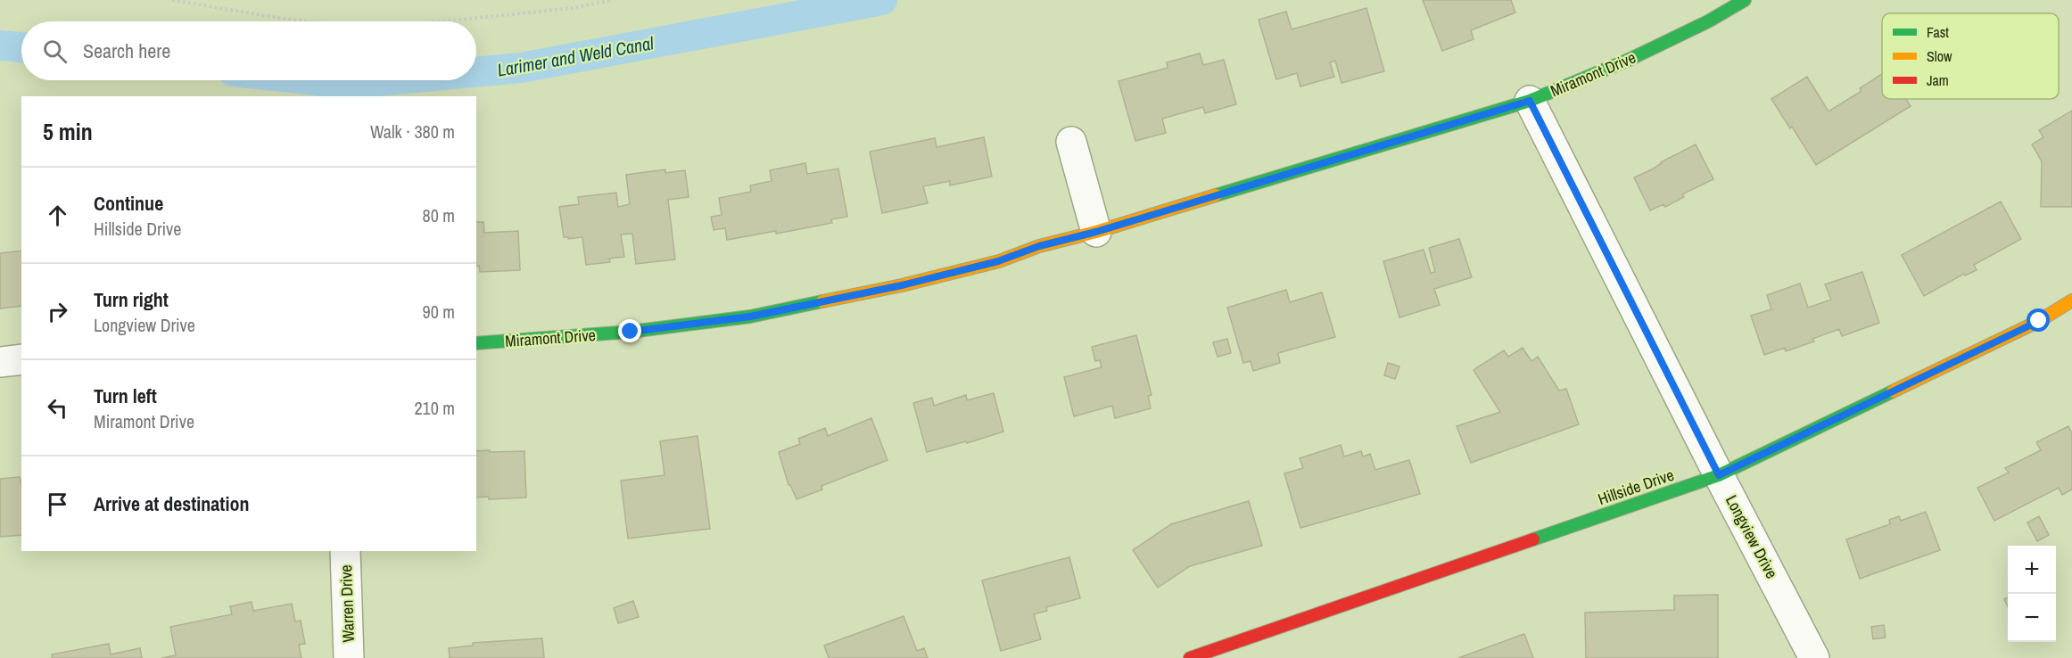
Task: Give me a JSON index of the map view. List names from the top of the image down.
{
  "streets": {
    "street": [
      "Miramont Drive",
      "Hillside Drive",
      "Longview Drive",
      "Warren Drive"
    ]
  },
  "crossings": [
    ["Miramont Drive", "Longview Drive"],
    ["Hillside Drive", "Longview Drive"]
  ],
  "water": ["Larimer and Weld Canal"],
  "legend": ["Fast", "Slow", "Jam"],
  "page": {
    "search": "Search here",
    "heading": ["5 min", "Walk · 380 m"],
    "list": [
      ["Continue", "Hillside Drive", "80 m"],
      ["Turn right", "Longview Drive", "90 m"],
      ["Turn left", "Miramont Drive", "210 m"],
      "Arrive at destination"
    ],
    "map_buttons": ["+", "−"]
  }
}
